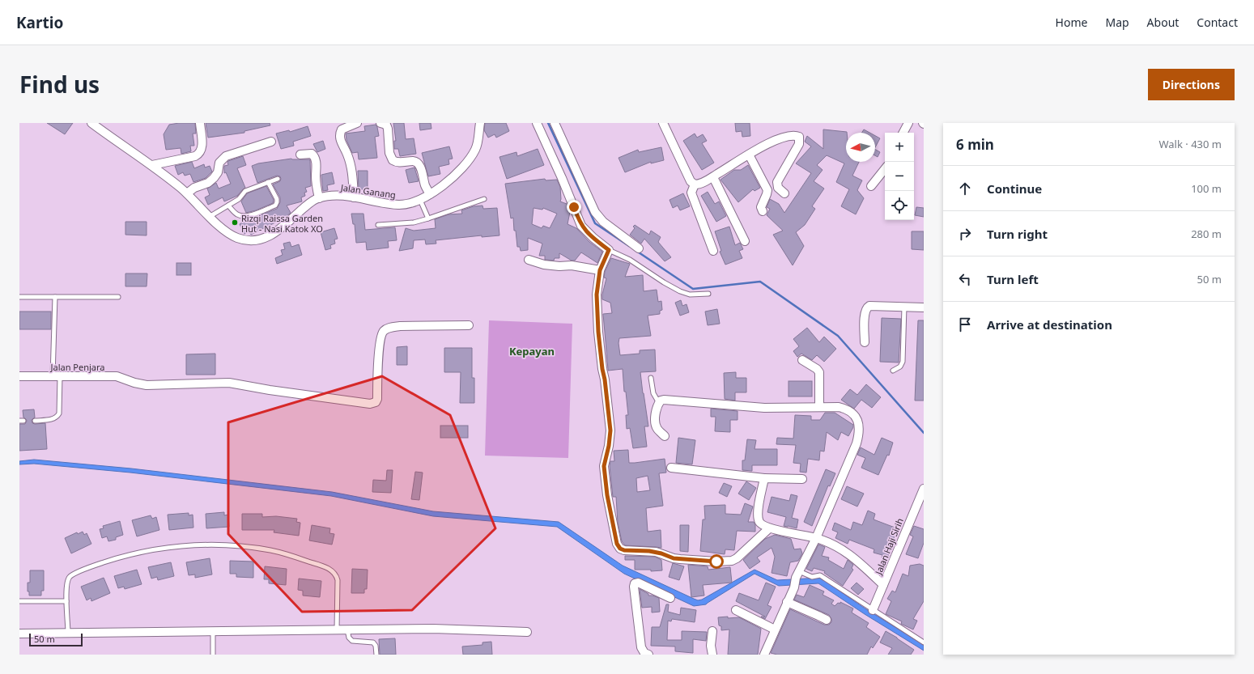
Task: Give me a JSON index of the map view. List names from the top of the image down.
{
  "streets": {
    "street": ["Jalan Ganang", "Jalan Penjara", "Jalan Haji Sirih"]
  },
  "districts": ["Kepayan"],
  "places": ["Rizqi Raissa Garden Hut - Nasi Katok XO"],
  "scale_bar": "50 m",
  "north": "left",
  "page": {
    "header": "Kartio",
    "nav": [
      "Home",
      "Map",
      "About",
      "Contact"
    ],
    "title": "Find us",
    "buttons": "Directions",
    "heading": ["6 min", "Walk · 430 m"],
    "map_buttons": ["+", "−"],
    "list": [
      ["Continue", "100 m"],
      ["Turn right", "280 m"],
      ["Turn left", "50 m"],
      "Arrive at destination"
    ],
    "scale": "50 m"
  }
}
